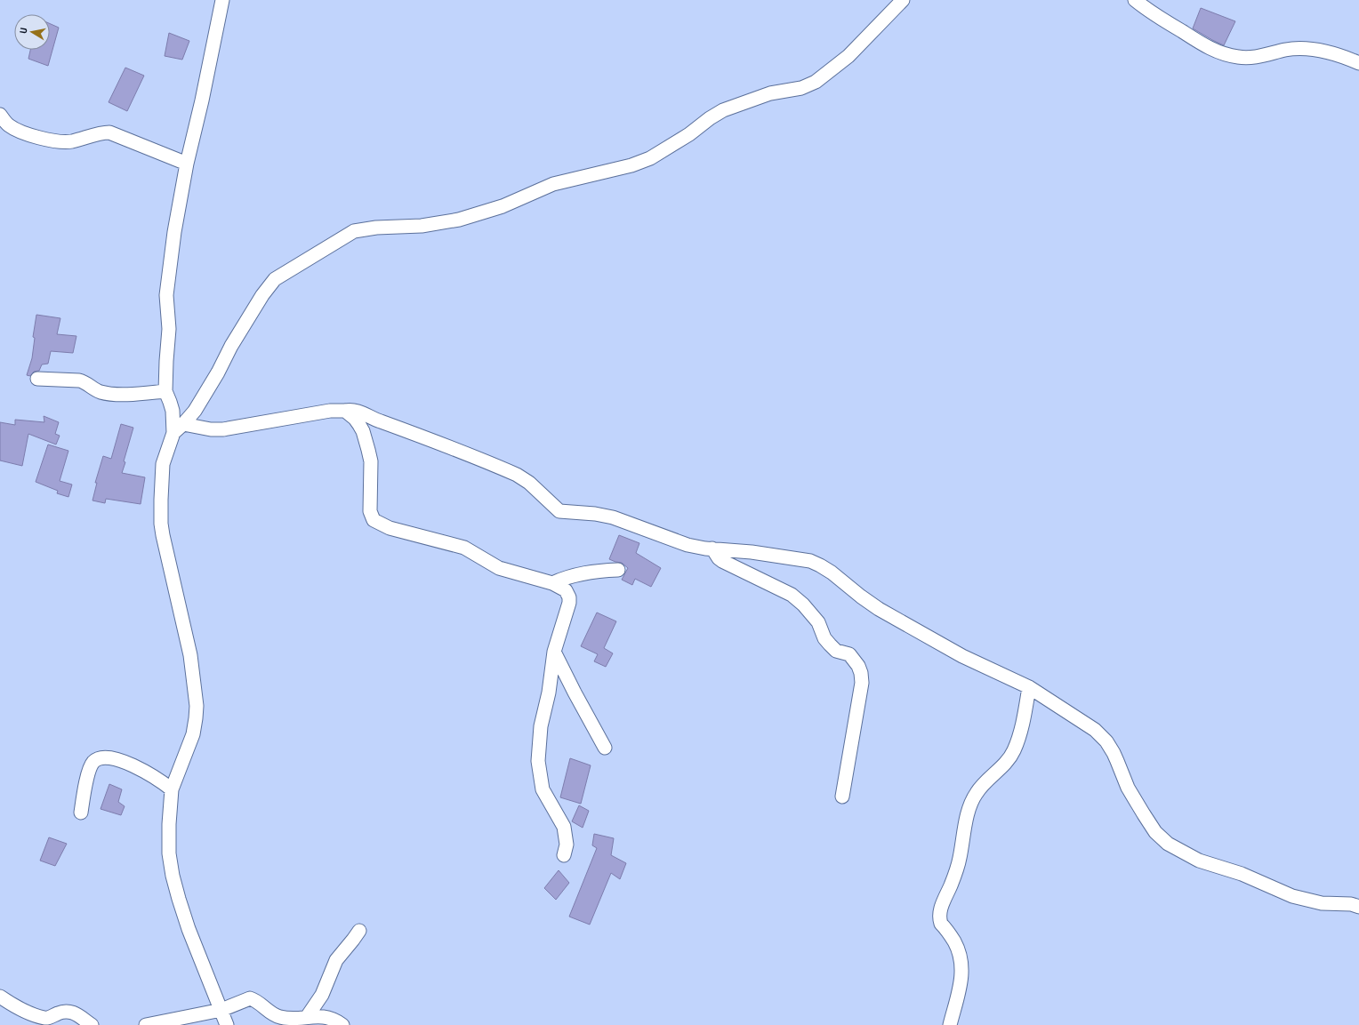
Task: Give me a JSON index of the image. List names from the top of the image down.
{
  "north": "left"
}
